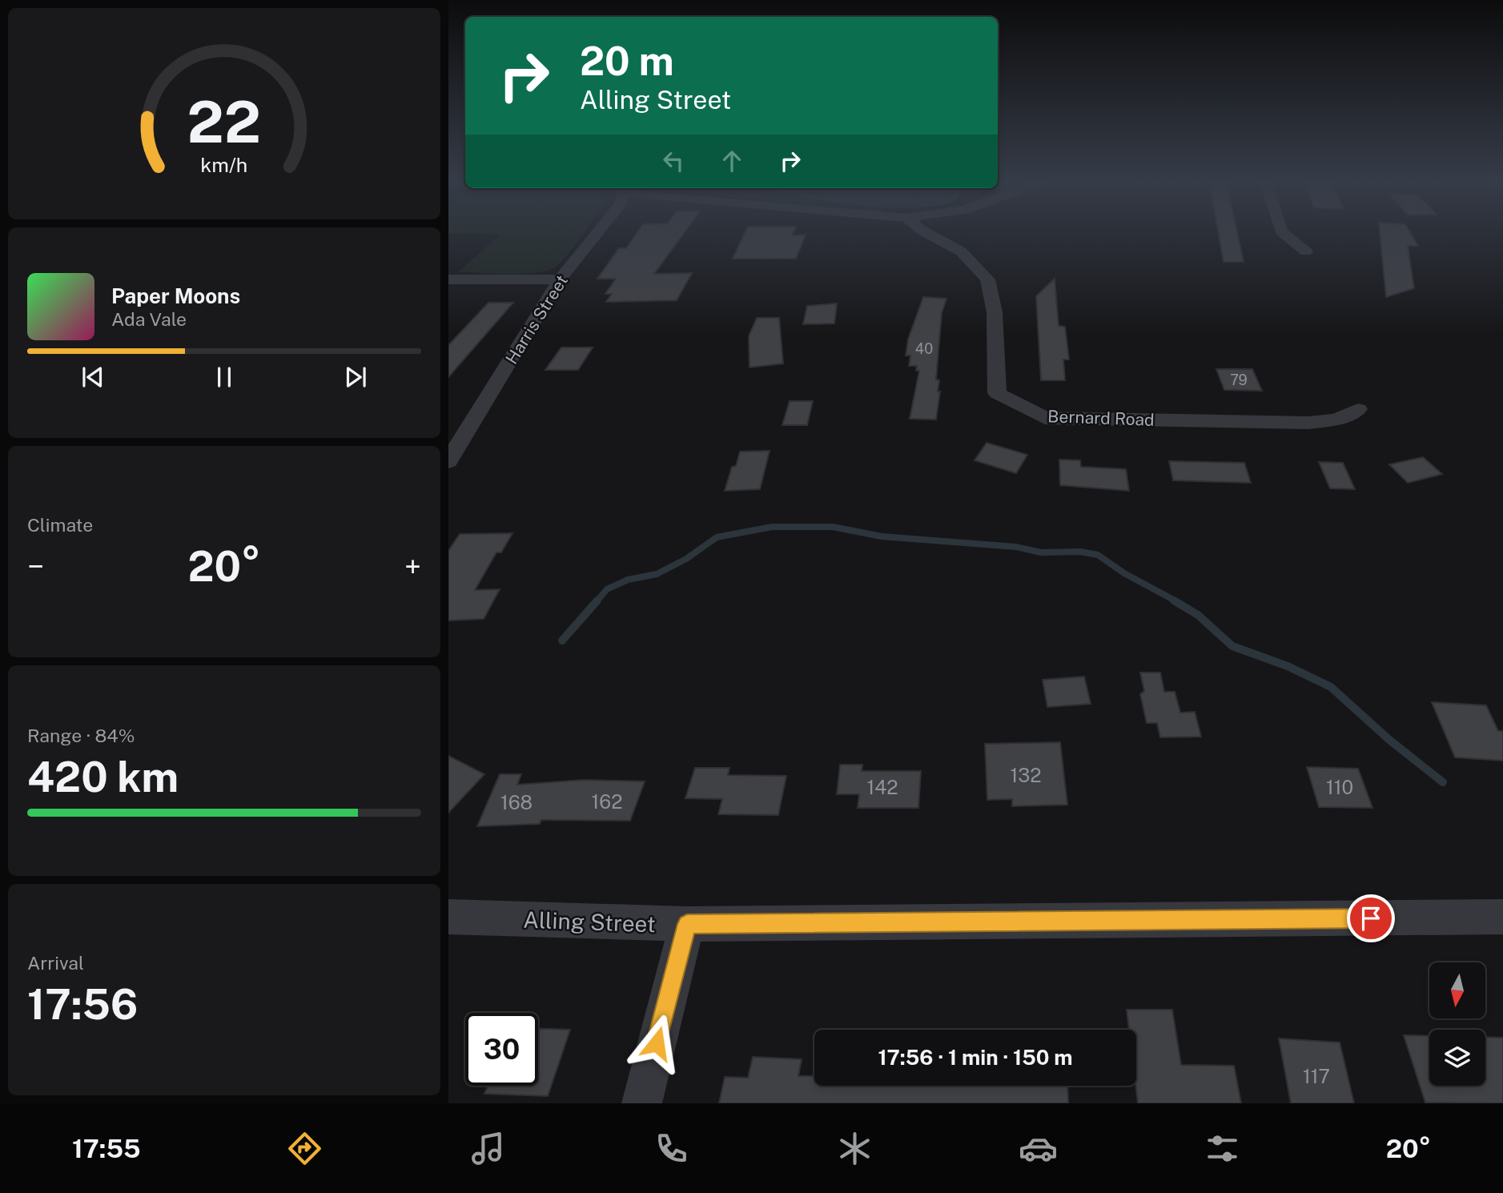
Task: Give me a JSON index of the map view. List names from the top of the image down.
{
  "streets": {
    "street": ["Harris Street", "Bernard Road", "Alling Street"]
  },
  "house_numbers": [
    "40",
    "79",
    "132",
    "142",
    "110",
    "162",
    "168",
    "117"
  ],
  "north": "bottom",
  "page": {
    "turn": ["20 m", "Alling Street"],
    "song": ["Paper Moons", "Ada Vale"],
    "tile": [
      "Climate",
      ["Range · 84%", "420 km"],
      ["Arrival", "17:56"]
    ],
    "heat": ["−", "20°", "+"],
    "limit": "30",
    "trip": "17:56 · 1 min · 150 m",
    "tabs": ["17:55", "20°"],
    "gauge": ["22", "km/h"]
  }
}
